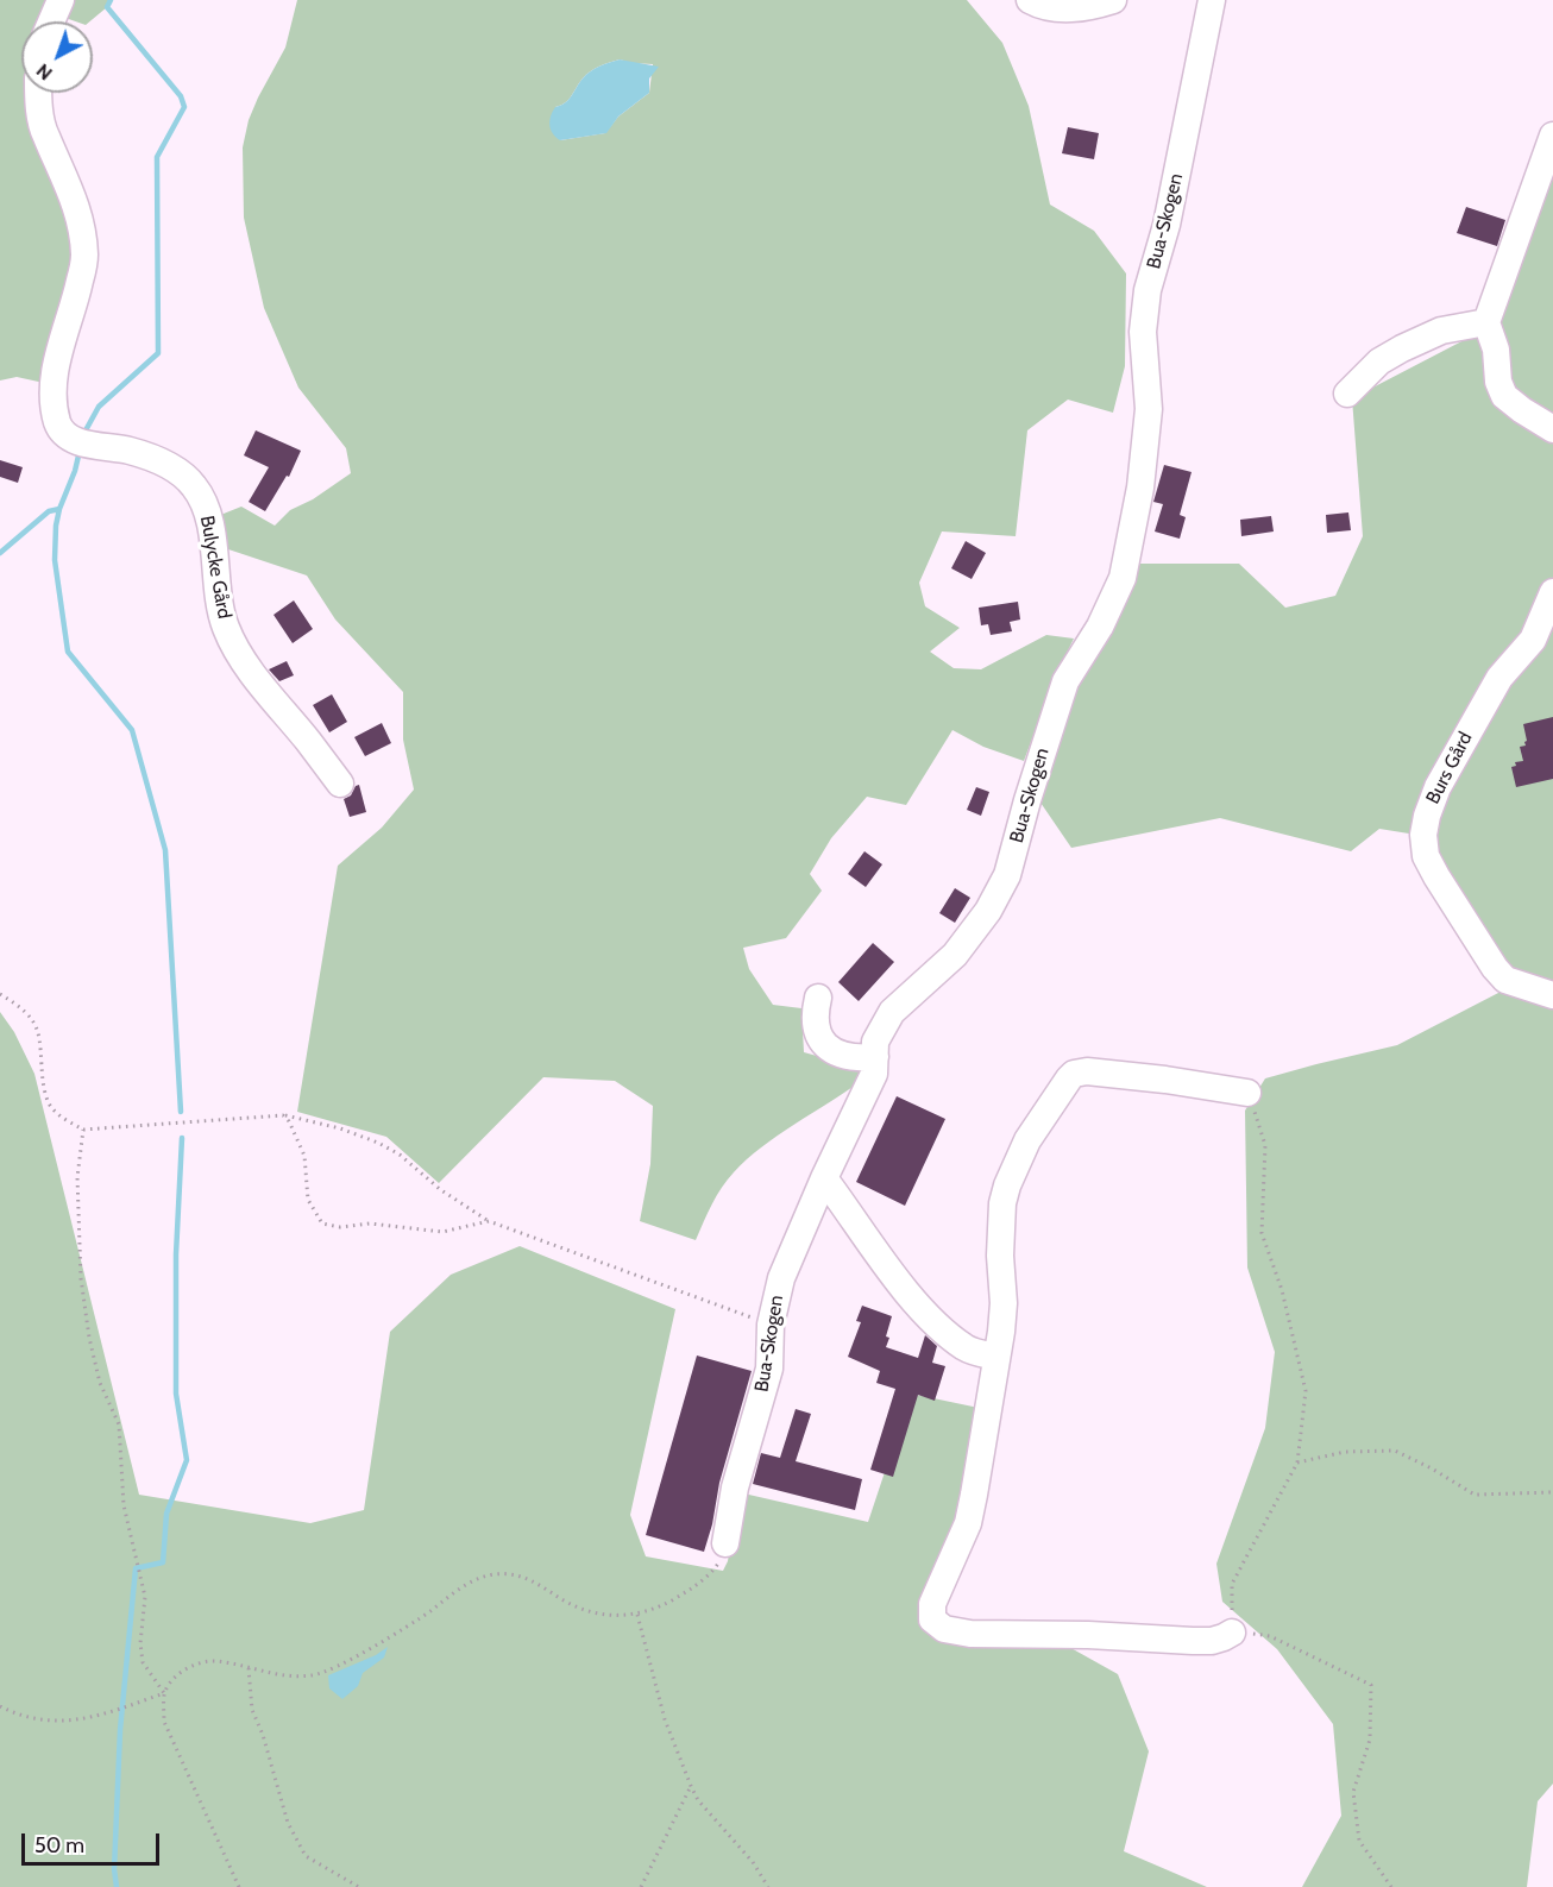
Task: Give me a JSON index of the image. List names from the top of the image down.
{
  "streets": {
    "street": ["Bua-Skogen", "Bulycke Gård", "Burs Gård"]
  },
  "scale_bar": "50 m",
  "north": "bottom left"
}
